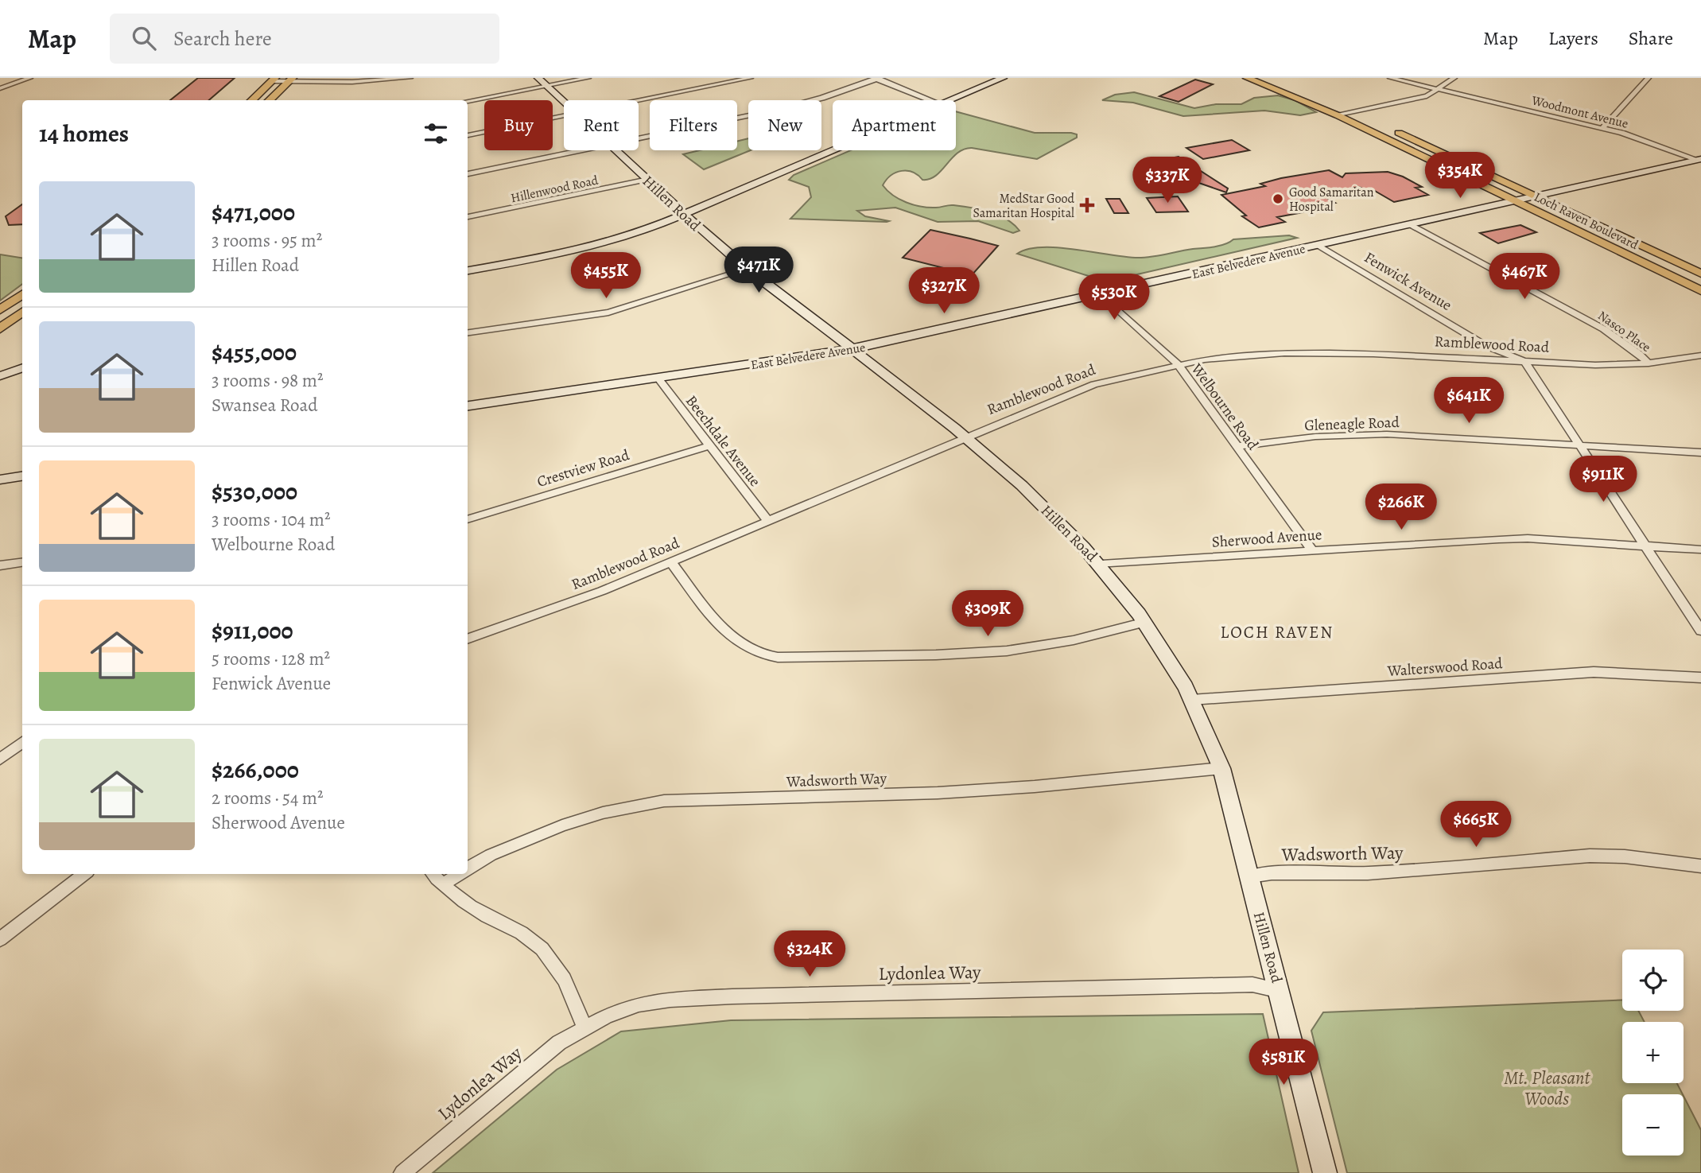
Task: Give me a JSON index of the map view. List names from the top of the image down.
{
  "streets": {
    "main road": ["Loch Raven Boulevard", "East Belvedere Avenue"],
    "street": [
      "Woodmont Avenue",
      "Hillenwood Road",
      "Hillen Road",
      "Fenwick Avenue",
      "Nasco Place",
      "Ramblewood Road",
      "Welbourne Road",
      "Gleneagle Road",
      "Beechdale Avenue",
      "Crestview Road",
      "Sherwood Avenue",
      "Walterswood Road",
      "Wadsworth Way",
      "Lydonlea Way"
    ]
  },
  "crossings": [
    ["Woodmont Avenue", "East Belvedere Avenue"],
    ["Hillenwood Road", "Hillen Road"],
    ["Hillen Road", "East Belvedere Avenue"],
    ["Hillen Road", "Ramblewood Road"],
    ["Hillen Road", "Sherwood Avenue"],
    ["Hillen Road", "Walterswood Road"],
    ["Hillen Road", "Wadsworth Way"],
    ["Hillen Road", "Lydonlea Way"],
    ["Loch Raven Boulevard", "East Belvedere Avenue"],
    ["East Belvedere Avenue", "Fenwick Avenue"],
    ["East Belvedere Avenue", "Nasco Place"],
    ["East Belvedere Avenue", "Welbourne Road"],
    ["East Belvedere Avenue", "Beechdale Avenue"],
    ["Fenwick Avenue", "Ramblewood Road"],
    ["Nasco Place", "Ramblewood Road"],
    ["Ramblewood Road", "Welbourne Road"],
    ["Ramblewood Road", "Beechdale Avenue"],
    ["Welbourne Road", "Gleneagle Road"],
    ["Welbourne Road", "Sherwood Avenue"],
    ["Beechdale Avenue", "Crestview Road"]
  ],
  "districts": ["LOCH RAVEN"],
  "parks": ["Mt. Pleasant Woods"],
  "places": {
    "other": ["Good Samaritan Hospital"],
    "health": ["MedStar Good Samaritan Hospital"]
  },
  "page": {
    "header": "Map",
    "search": "Search here",
    "nav": ["Map", "Layers", "Share"],
    "chip": [
      "Buy",
      "Rent",
      "Filters",
      "New",
      "Apartment"
    ],
    "heading": "14 homes",
    "price": [
      "$354K",
      "$337K",
      "$471K",
      "$455K",
      "$467K",
      "$327K",
      "$530K",
      "$641K",
      "$911K",
      "$266K",
      "$309K",
      "$665K",
      "$324K",
      "$581K"
    ],
    "list": [
      {
        "name": "$471,000",
        "note": "3 rooms · 95 m² · Hillen Road"
      },
      {
        "name": "$455,000",
        "note": "3 rooms · 98 m² · Swansea Road"
      },
      {
        "name": "$530,000",
        "note": "3 rooms · 104 m² · Welbourne Road"
      },
      {
        "name": "$911,000",
        "note": "5 rooms · 128 m² · Fenwick Avenue"
      },
      {
        "name": "$266,000",
        "note": "2 rooms · 54 m² · Sherwood Avenue"
      }
    ],
    "map_buttons": ["+", "−"]
  }
}
